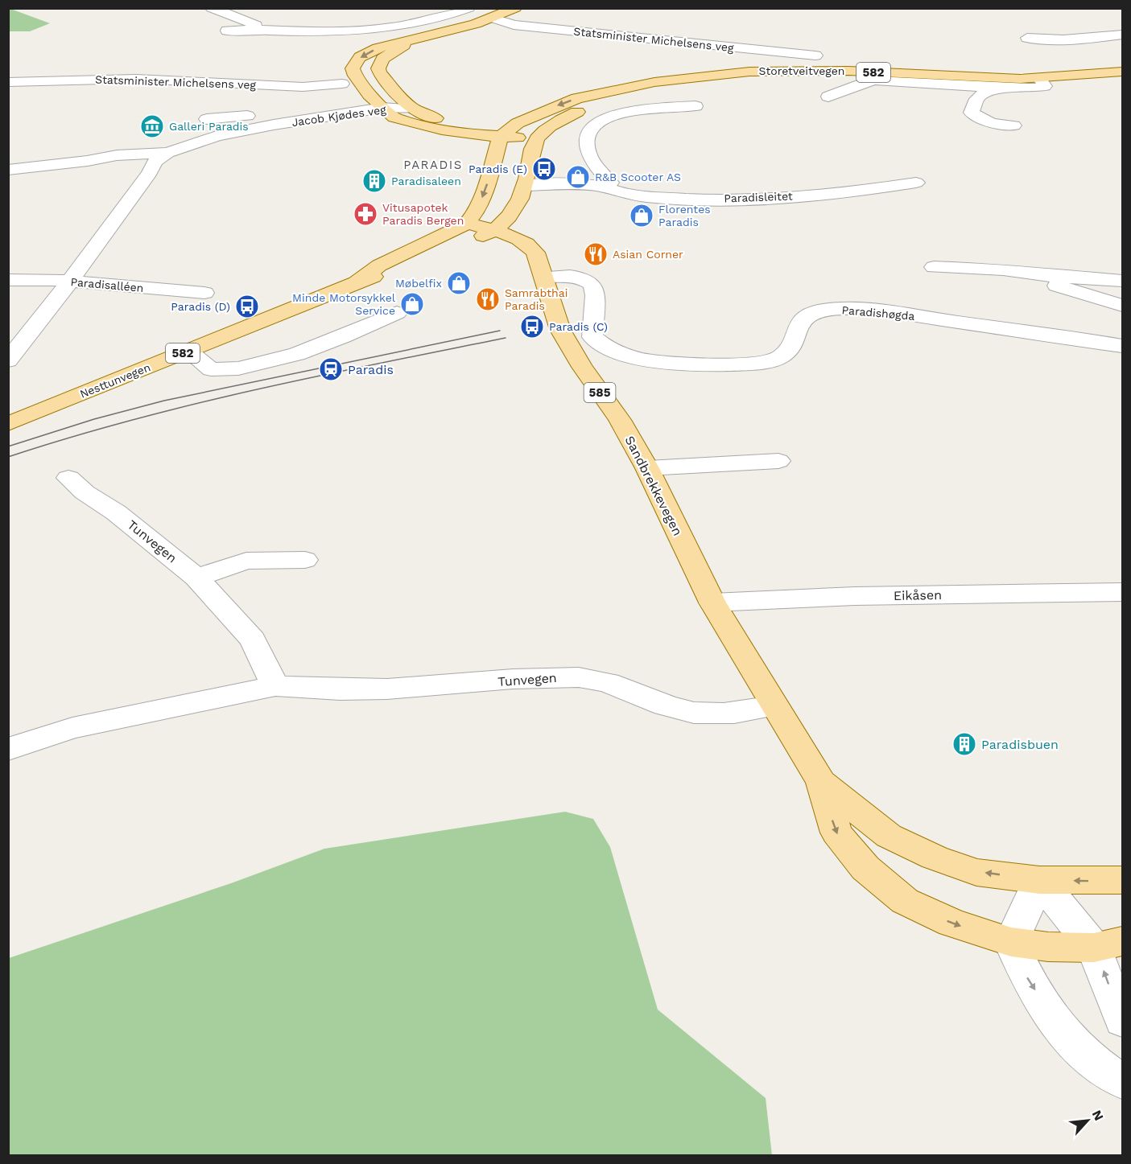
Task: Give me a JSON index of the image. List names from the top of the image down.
{
  "streets": {
    "main road": [
      "Storetveitvegen",
      "582",
      "Nesttunvegen",
      "585",
      "Sandbrekkevegen"
    ],
    "street": [
      "Statsminister Michelsens veg",
      "Jacob Kjødes veg",
      "Paradisleitet",
      "Paradisalléen",
      "Paradishøgda",
      "Tunvegen",
      "Eikåsen"
    ]
  },
  "crossings": [
    ["Storetveitvegen", "Nesttunvegen"],
    ["Paradisleitet", "Nesttunvegen"],
    ["Paradishøgda", "Sandbrekkevegen"],
    ["Nesttunvegen", "Sandbrekkevegen"],
    ["Sandbrekkevegen", "Tunvegen"],
    ["Sandbrekkevegen", "Eikåsen"]
  ],
  "districts": ["PARADIS"],
  "places": {
    "museum": ["Galleri Paradis"],
    "bus stop": ["Paradis (E)", "Paradis (D)", "Paradis (C)"],
    "shop": [
      "R&B Scooter AS",
      "Florentes Paradis",
      "Møbelfix",
      "Minde Motorsykkel Service"
    ],
    "building": ["Paradisaleen", "Paradisbuen"],
    "pharmacy": ["Vitusapotek Paradis Bergen"],
    "restaurant": ["Asian Corner", "Samrabthai Paradis"],
    "station": ["Paradis"]
  },
  "north": "top right"
}
